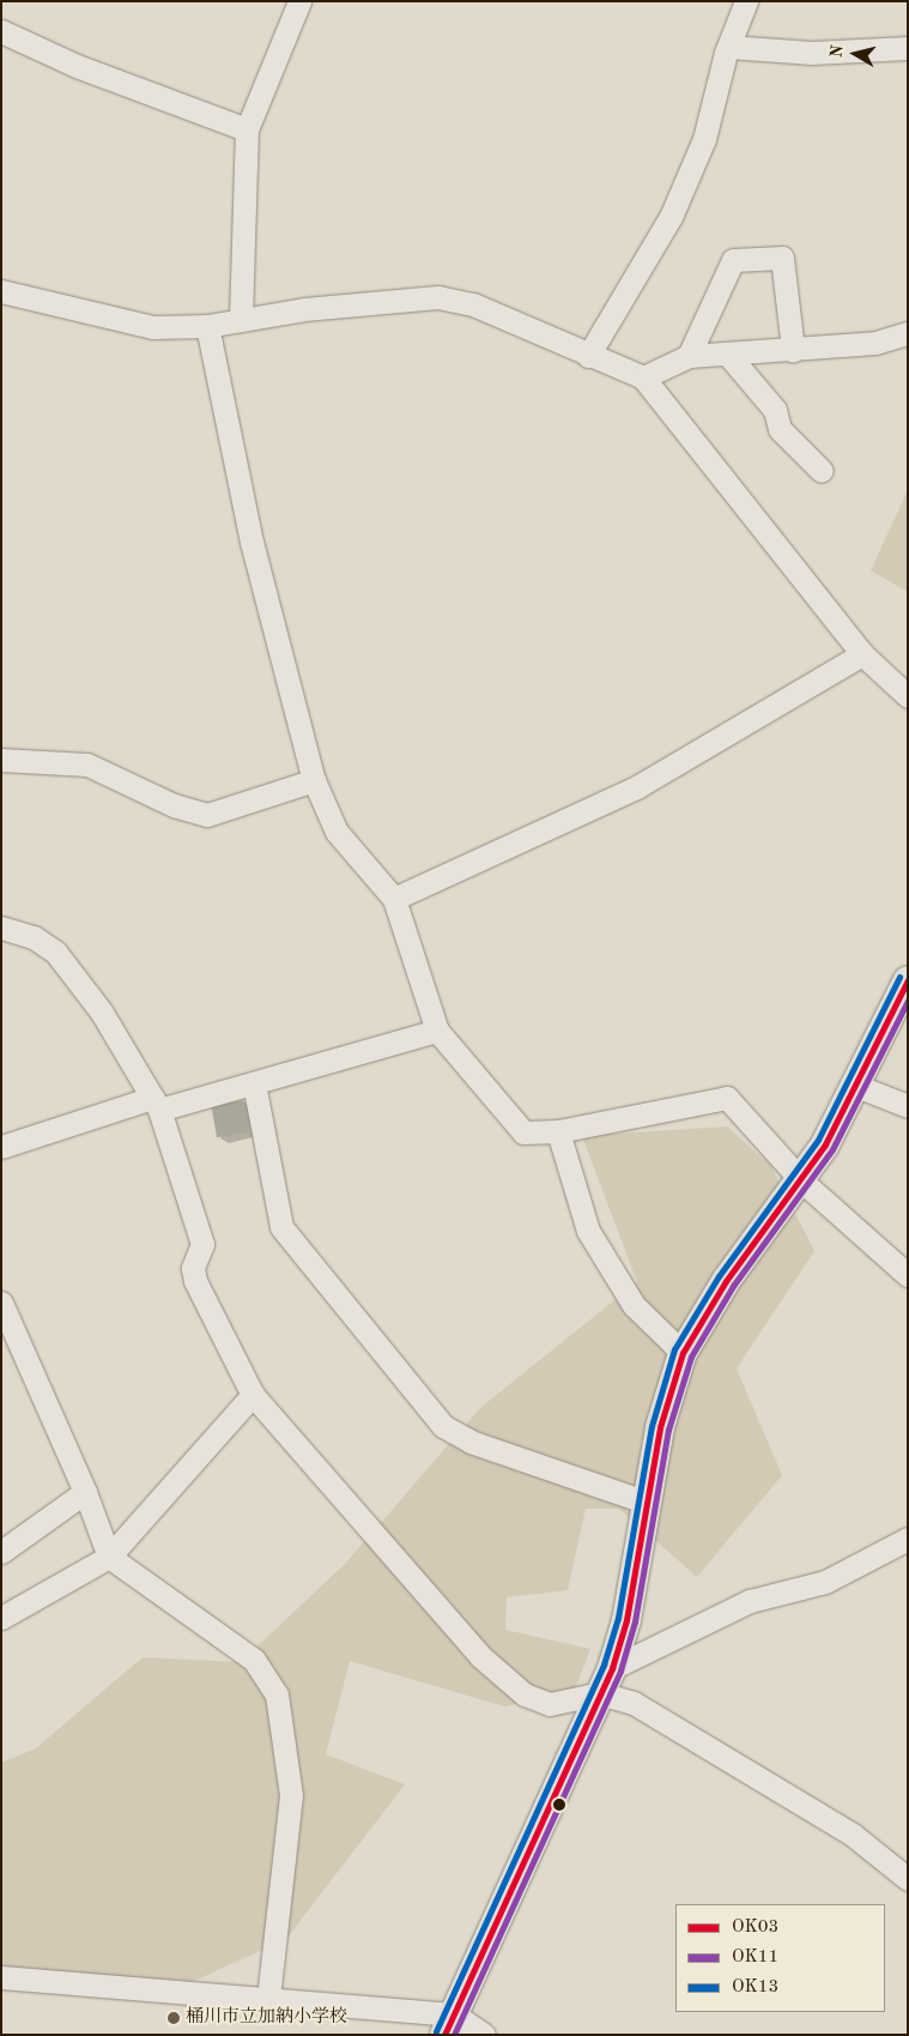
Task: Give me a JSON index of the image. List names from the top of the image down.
{
  "places": ["桶川市立加納小学校"],
  "lines": ["transit line OK13", "transit line OK03", "transit line OK11"],
  "legend": ["OK03", "OK11", "OK13"],
  "north": "left"
}
